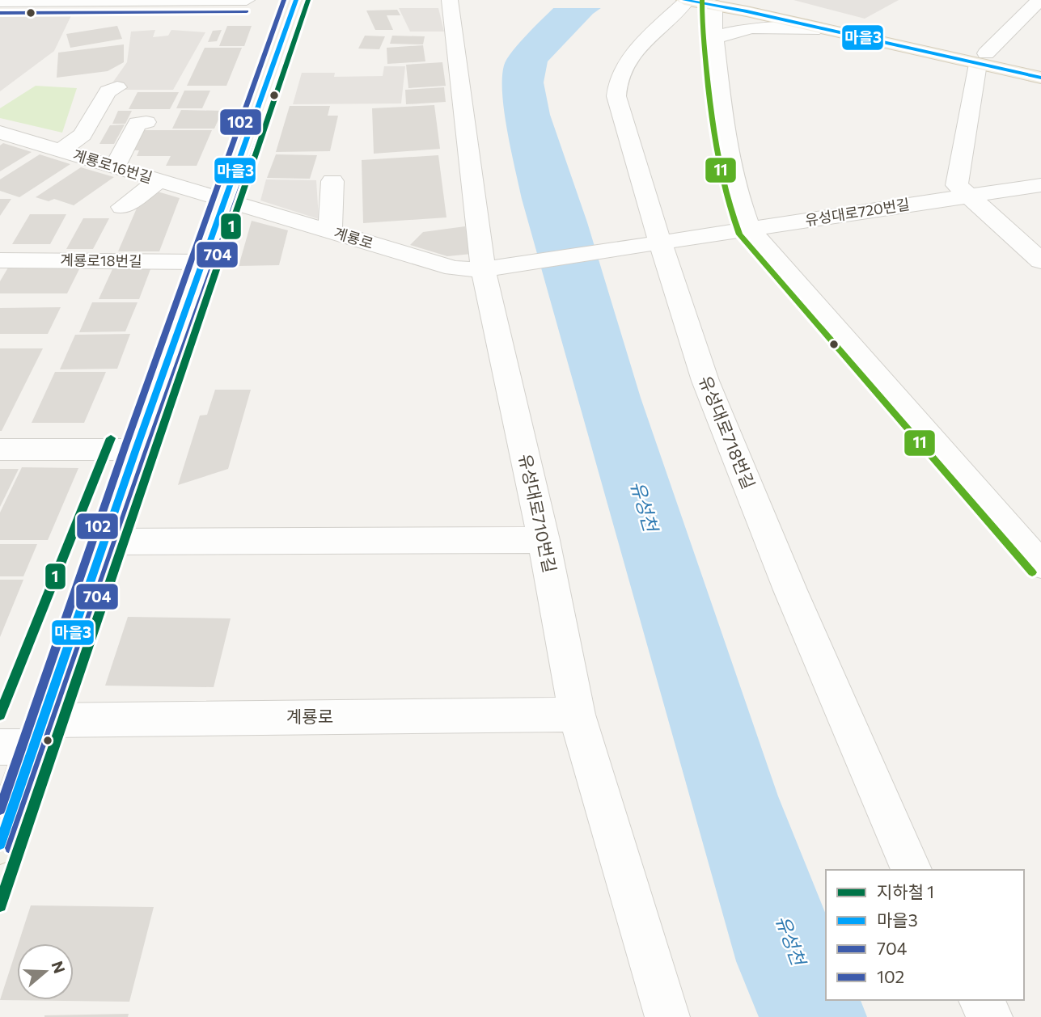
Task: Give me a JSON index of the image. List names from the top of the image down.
{
  "streets": {
    "street": [
      "계룡로16번길",
      "유성대로720번길",
      "계룡로",
      "계룡로18번길",
      "유성대로718번길",
      "유성대로710번길"
    ]
  },
  "crossings": [
    ["계룡로16번길", "계룡로"],
    ["유성대로720번길", "계룡로"],
    ["유성대로720번길", "유성대로718번길"],
    ["계룡로", "유성대로718번길"],
    ["계룡로", "유성대로710번길"]
  ],
  "water": ["유성천"],
  "lines": [
    "metro line 1",
    "transit line 마을3",
    "transit line 102",
    "transit line 11",
    "transit line 704"
  ],
  "legend": [
    "지하철 1",
    "마을3",
    "704",
    "102"
  ],
  "north": "right"
}
